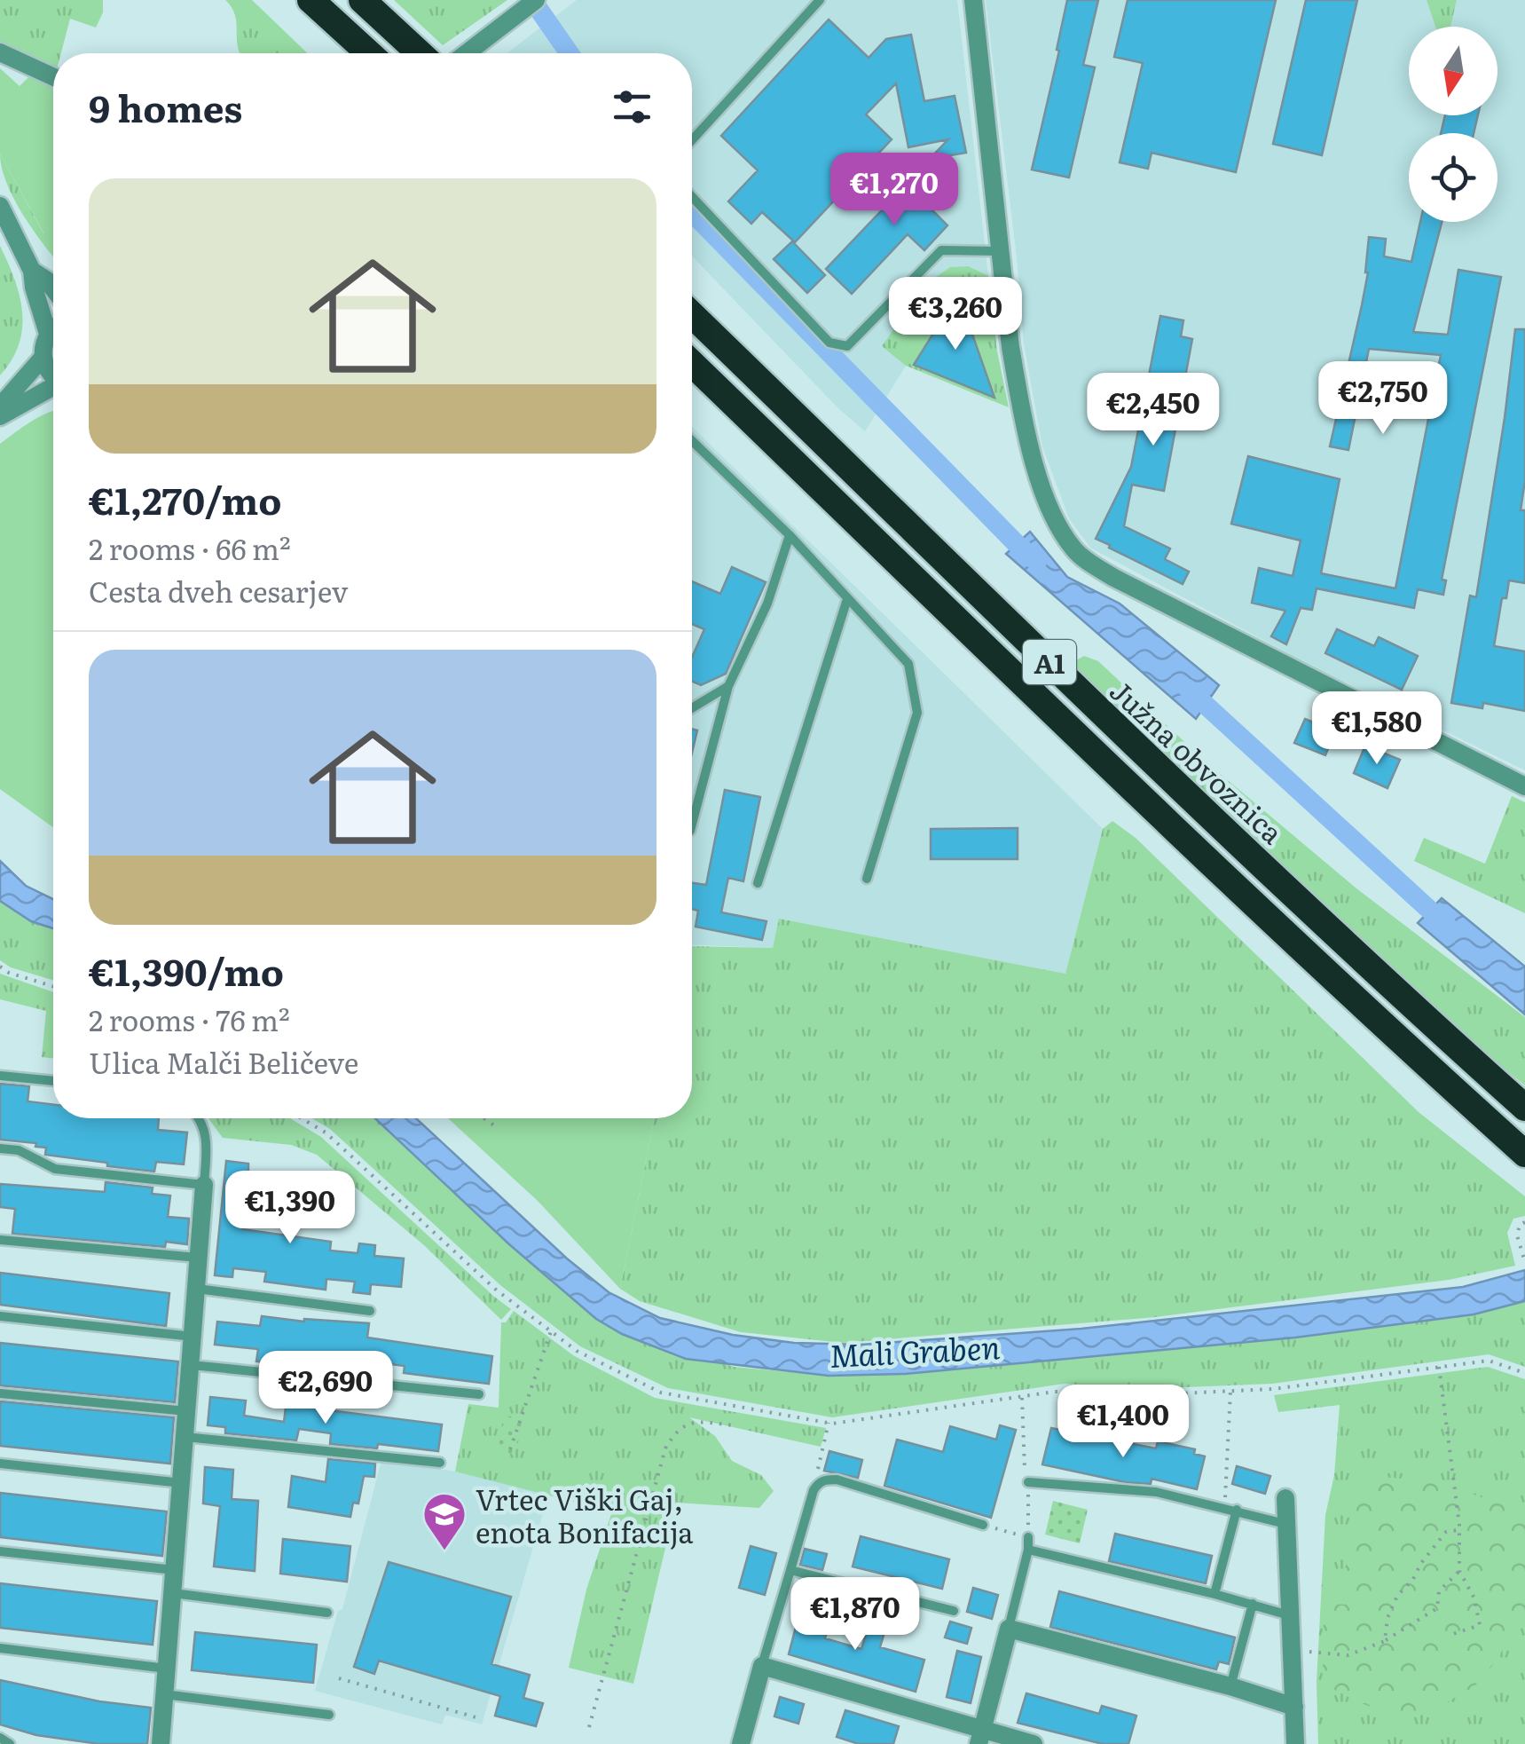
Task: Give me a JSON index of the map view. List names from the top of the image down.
{
  "streets": {
    "highway": ["A1", "Južna obvoznica"]
  },
  "water": ["Mali Graben"],
  "places": {
    "school or university": ["Vrtec Viški Gaj, enota Bonifacija"]
  },
  "north": "bottom",
  "page": {
    "heading": "9 homes",
    "price": [
      "€1,270",
      "€3,260",
      "€2,750",
      "€2,450",
      "€1,580",
      "€1,390",
      "€2,690",
      "€1,400",
      "€1,870"
    ],
    "list": [
      {
        "name": "€1,270/mo",
        "note": "2 rooms · 66 m² · Cesta dveh cesarjev"
      },
      {
        "name": "€1,390/mo",
        "note": "2 rooms · 76 m² · Ulica Malči Beličeve"
      }
    ]
  }
}
